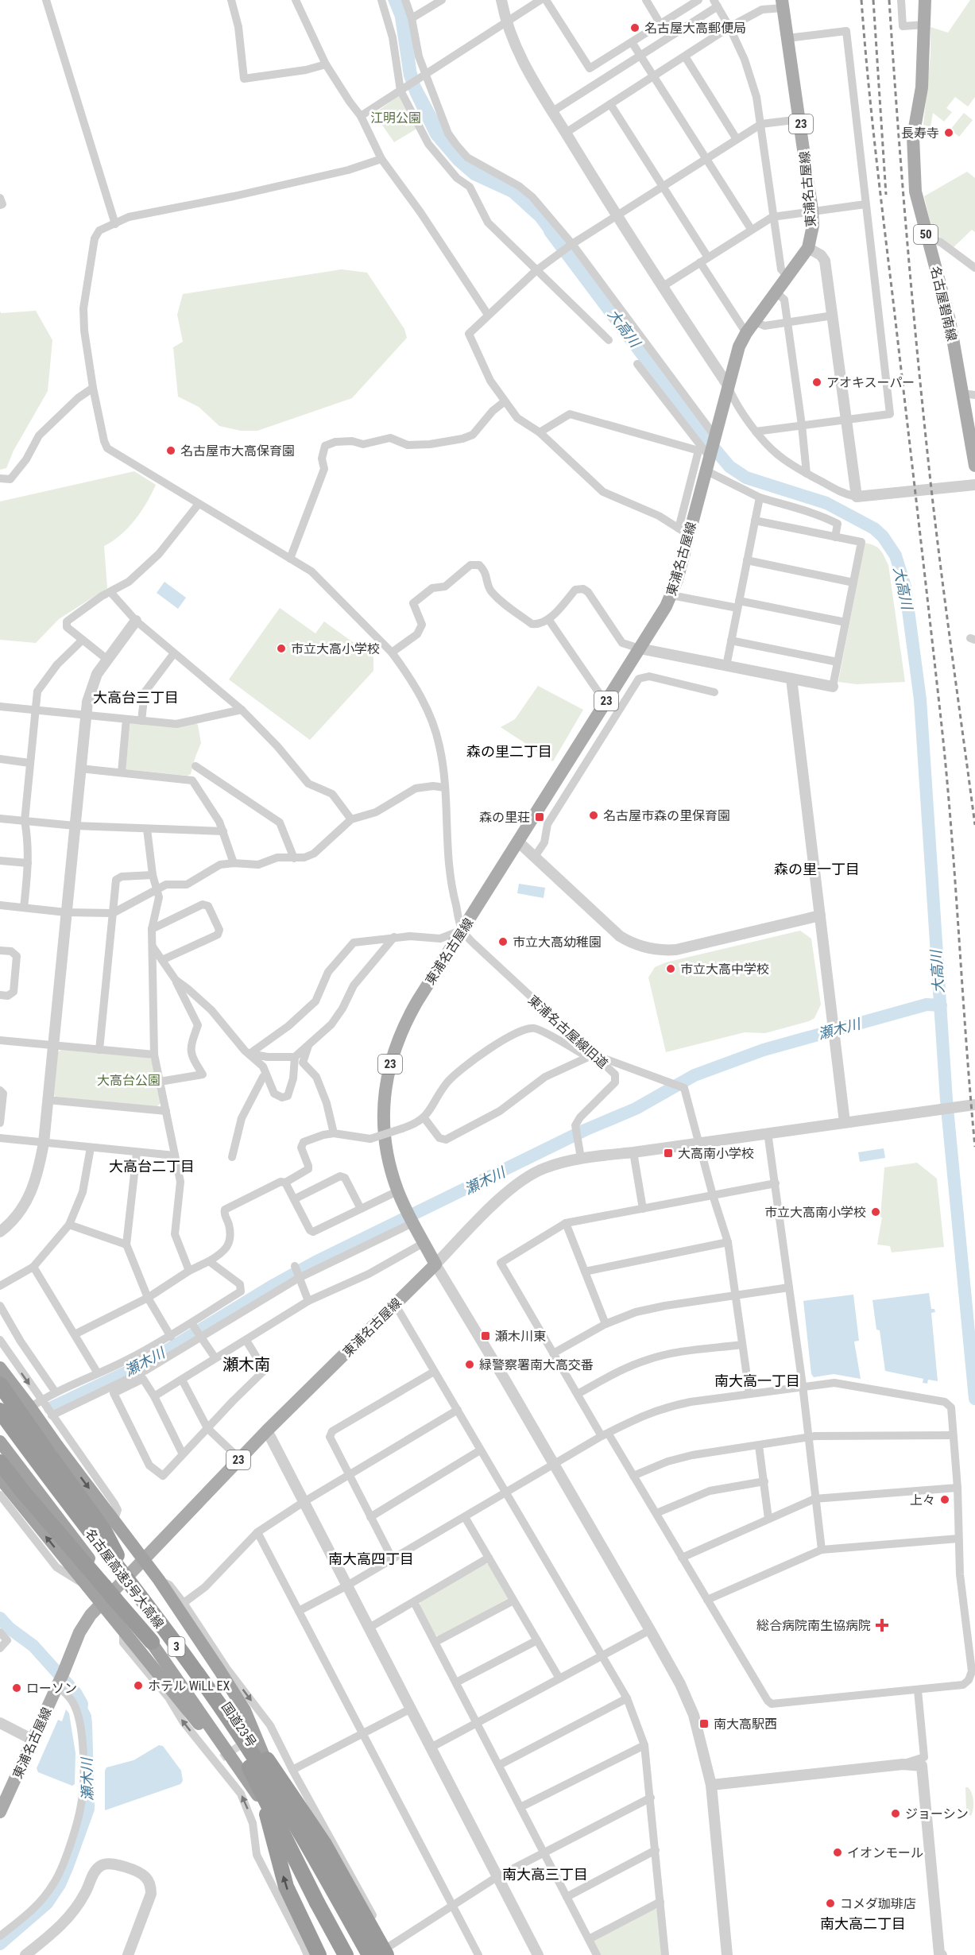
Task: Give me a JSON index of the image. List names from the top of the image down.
{
  "streets": {
    "highway": ["名古屋高速3号大高線", "3", "国道23号"],
    "main road": [
      "23",
      "東浦名古屋線",
      "50",
      "名古屋碧南線"
    ],
    "street": ["東浦名古屋線旧道"]
  },
  "crossings": [
    ["東浦名古屋線", "東浦名古屋線旧道"],
    ["名古屋高速3号大高線", "国道23号"]
  ],
  "districts": [
    "大高台三丁目",
    "森の里二丁目",
    "森の里一丁目",
    "大高台二丁目",
    "瀬木南",
    "南大高一丁目",
    "南大高四丁目",
    "南大高三丁目",
    "南大高二丁目"
  ],
  "water": ["大高川", "瀬木川"],
  "parks": ["江明公園", "大高台公園"],
  "places": {
    "other": [
      "名古屋大高郵便局",
      "長寿寺",
      "アオキスーパー",
      "名古屋市大高保育園",
      "市立大高小学校",
      "名古屋市森の里保育園",
      "市立大高幼稚園",
      "市立大高中学校",
      "市立大高南小学校",
      "緑警察署南大高交番",
      "上々",
      "ホテル WiLL EX",
      "ローソン",
      "ジョーシン",
      "イオンモール",
      "コメダ珈琲店"
    ],
    "transit": [
      "森の里荘",
      "大高南小学校",
      "瀬木川東",
      "南大高駅西"
    ],
    "health": ["総合病院南生協病院"]
  }
}
